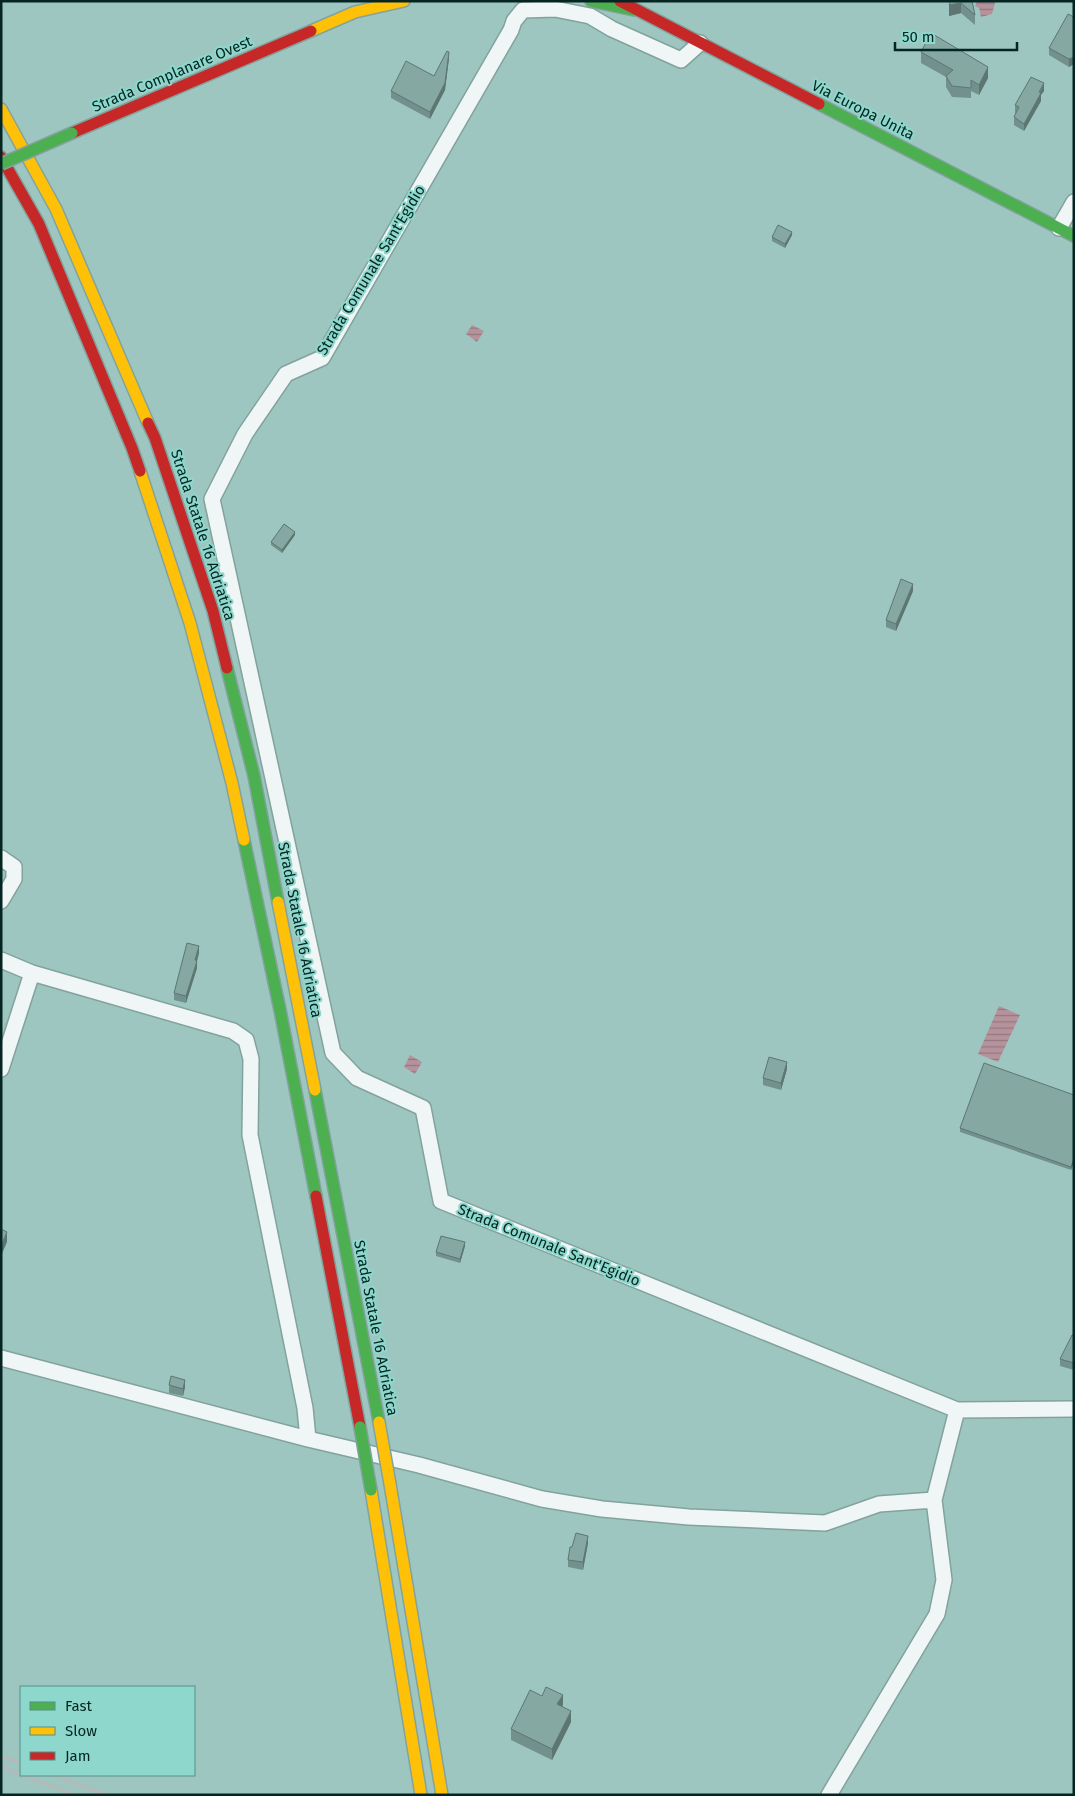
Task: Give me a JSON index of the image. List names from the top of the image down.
{
  "streets": {
    "main road": ["Strada Complanare Ovest", "Via Europa Unita", "Strada Statale 16 Adriatica"],
    "street": ["Strada Comunale Sant'Egidio"]
  },
  "crossings": [
    ["Via Europa Unita", "Strada Comunale Sant'Egidio"]
  ],
  "legend": ["Fast", "Slow", "Jam"],
  "scale_bar": "50 m"
}
